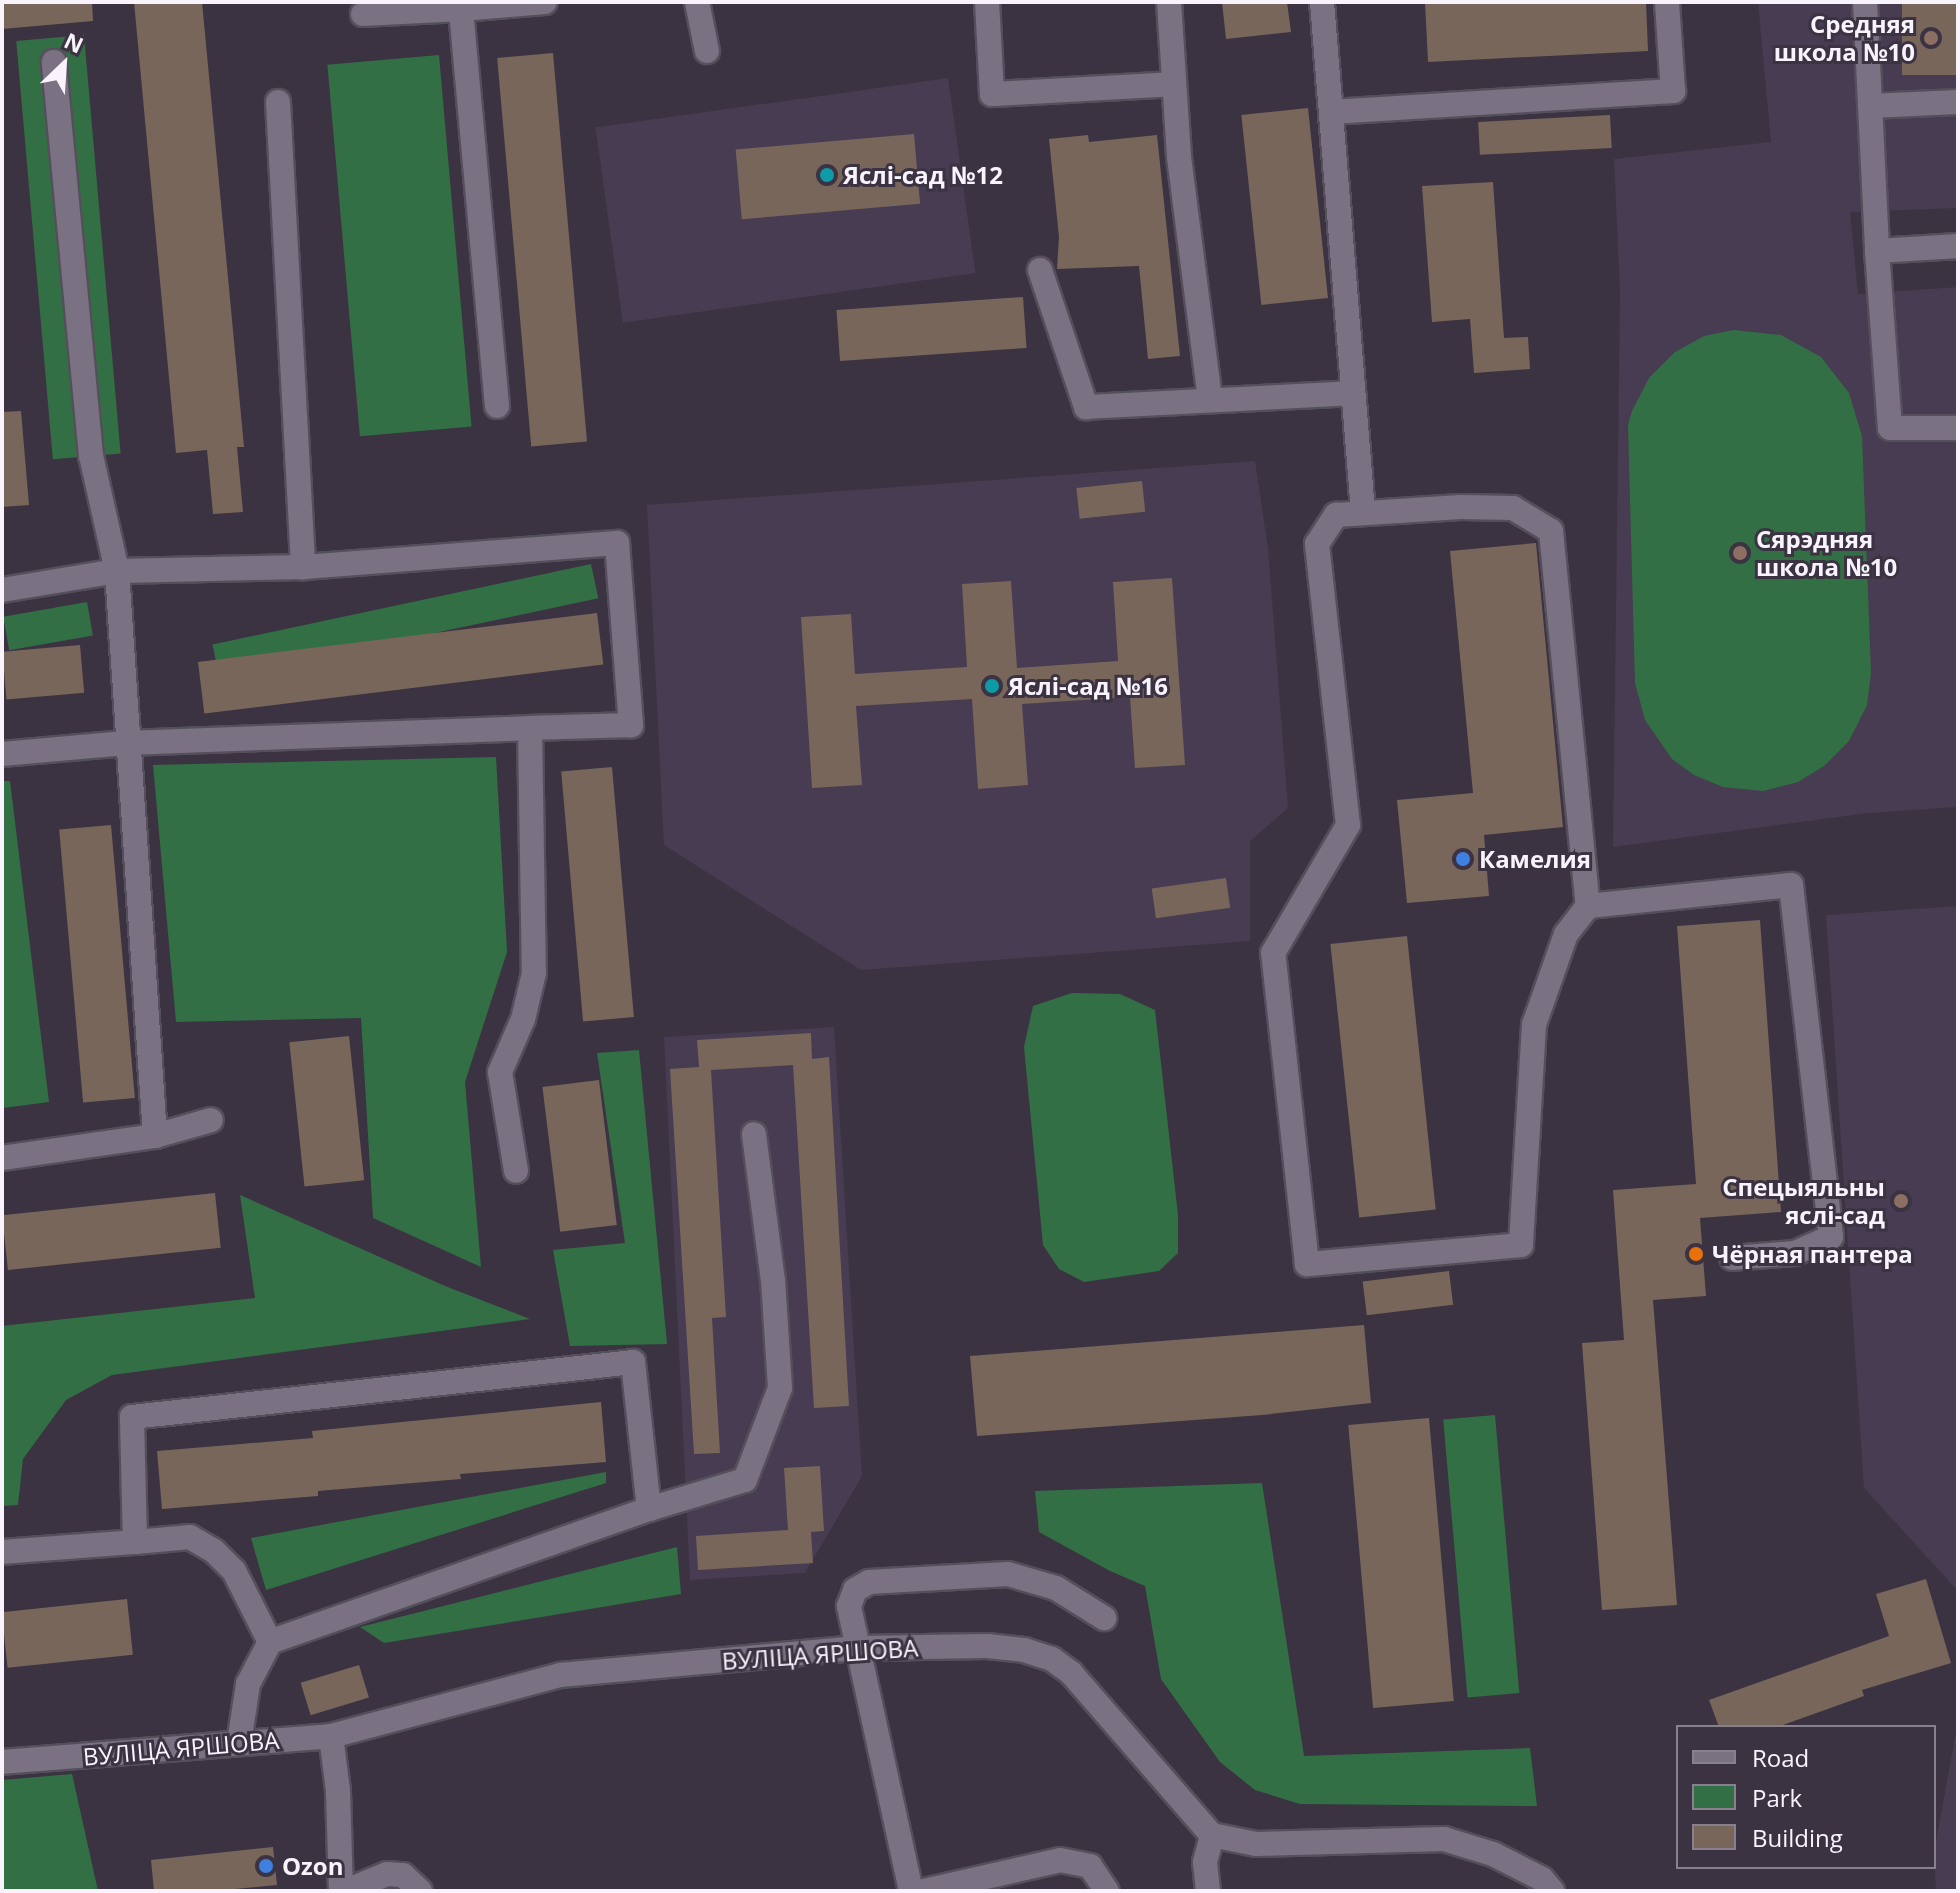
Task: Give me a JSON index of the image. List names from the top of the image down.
{
  "streets": {
    "street": ["ВУЛІЦА ЯРШОВА"]
  },
  "places": [
    "Средняя школа №10",
    "Яслі-сад №12",
    "Сярэдняя школа №10",
    "Яслі-сад №16",
    "Камелия",
    "Спецыяльны яслі-сад",
    "Чёрная пантера",
    "Ozon"
  ],
  "legend": ["Road", "Park", "Building"],
  "north": "top right"
}
